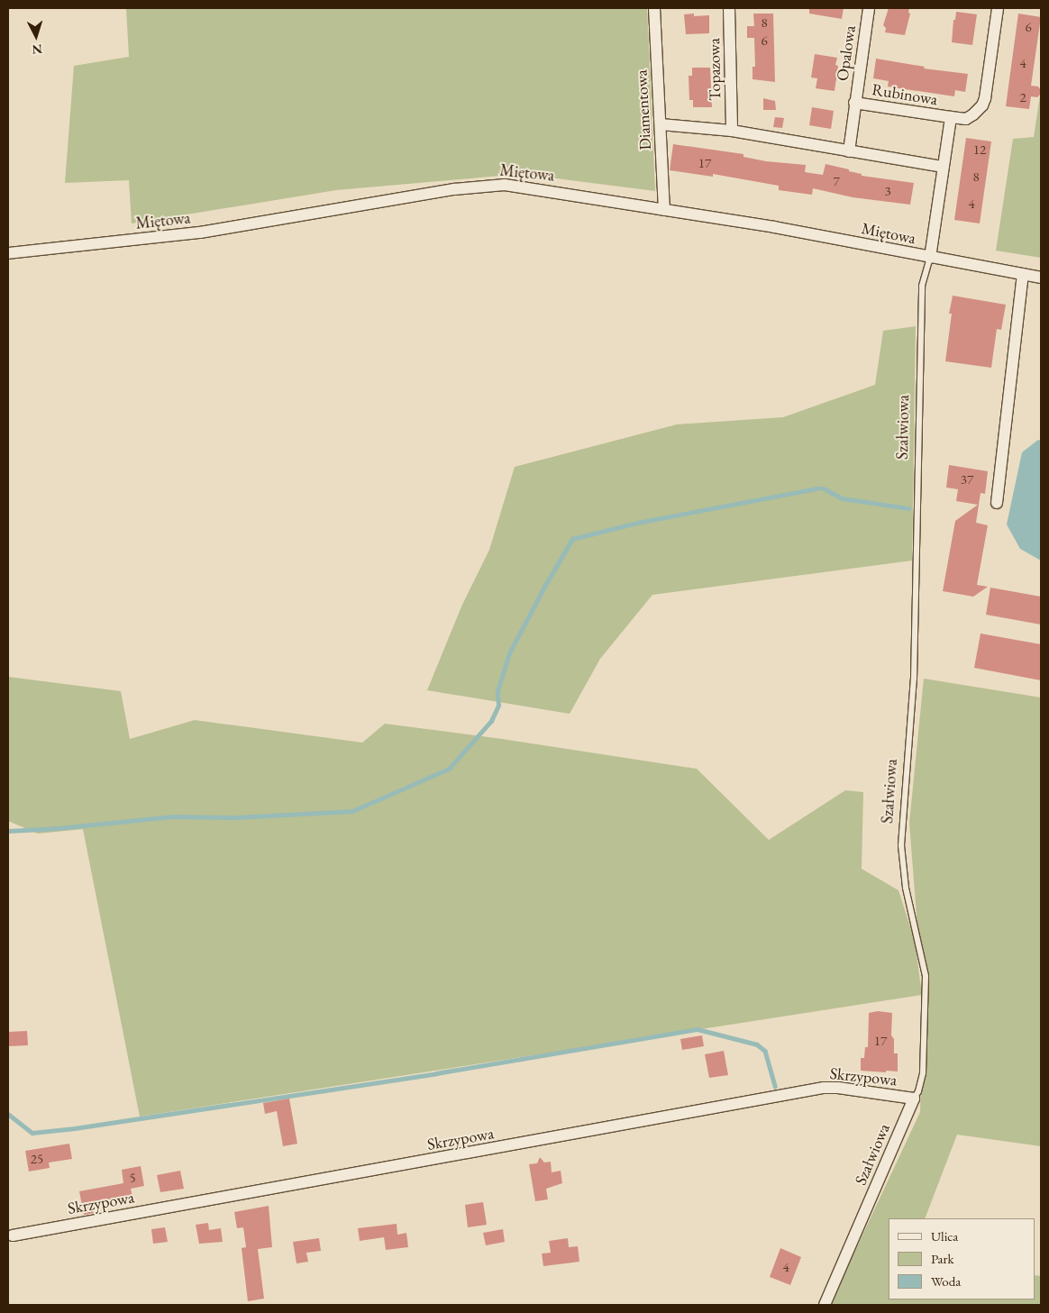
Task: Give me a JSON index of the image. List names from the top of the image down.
{
  "streets": {
    "street": [
      "Opalowa",
      "Topazowa",
      "Rubinowa",
      "Diamentowa",
      "Miętowa",
      "Szałwiowa",
      "Skrzypowa"
    ]
  },
  "crossings": [
    ["Opalowa", "Rubinowa"],
    ["Rubinowa", "Miętowa"],
    ["Rubinowa", "Szałwiowa"],
    ["Diamentowa", "Miętowa"],
    ["Miętowa", "Szałwiowa"],
    ["Szałwiowa", "Skrzypowa"]
  ],
  "house_numbers": [
    "8",
    "6",
    "6",
    "4",
    "2",
    "12",
    "17",
    "8",
    "7",
    "3",
    "4",
    "37",
    "17",
    "25",
    "5",
    "4"
  ],
  "legend": ["Ulica", "Park", "Woda"],
  "north": "bottom"
}
